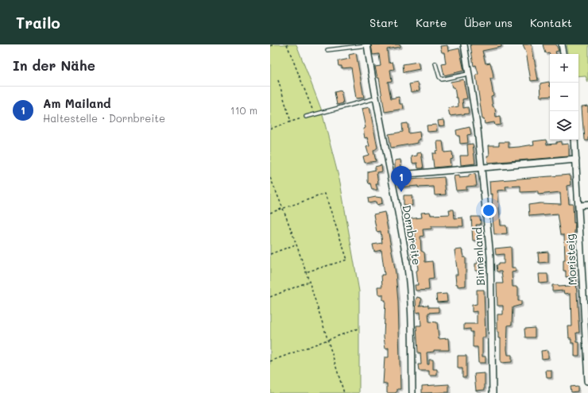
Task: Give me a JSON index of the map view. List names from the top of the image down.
{
  "streets": {
    "street": ["Dornbreite", "Binnenland", "Moristeig"]
  },
  "page": {
    "header": "Trailo",
    "nav": [
      "Start",
      "Karte",
      "Über uns",
      "Kontakt"
    ],
    "heading": "In der Nähe",
    "map_buttons": ["+", "−"],
    "list": [
      {
        "mark": "1",
        "name": "Am Mailand",
        "note": "Haltestelle · Dornbreite",
        "value": "110 m"
      }
    ],
    "pins": "1"
  }
}
